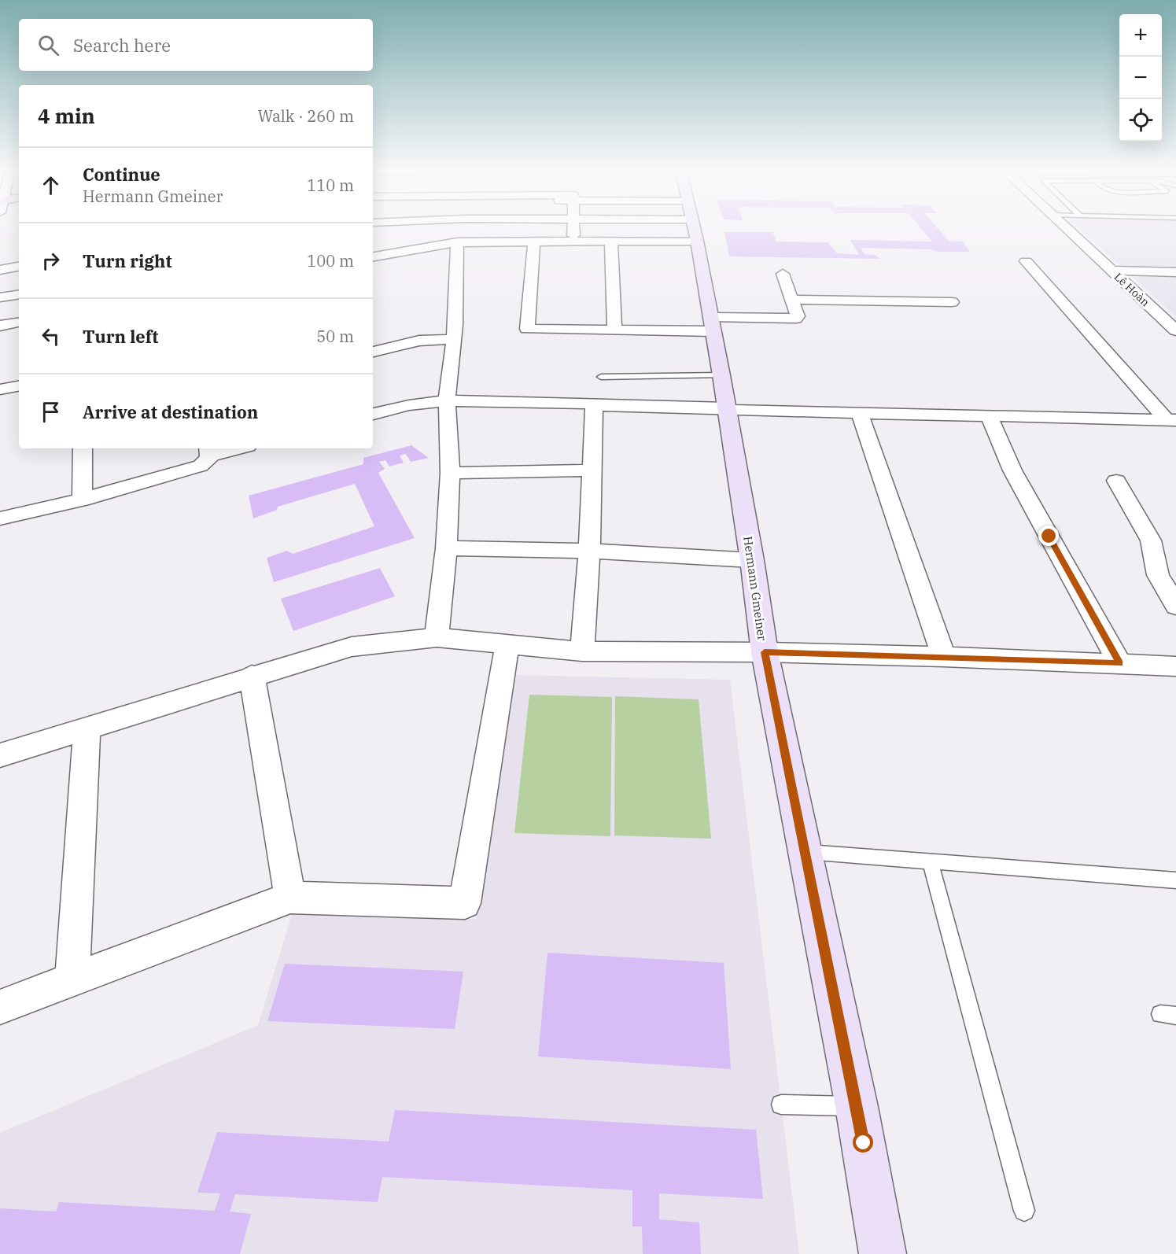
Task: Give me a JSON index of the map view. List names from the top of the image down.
{
  "streets": {
    "street": ["Lê Hoàn", "Hermann Gmeiner"]
  },
  "page": {
    "map_buttons": ["+", "−"],
    "search": "Search here",
    "heading": ["4 min", "Walk · 260 m"],
    "list": [
      ["Continue", "Hermann Gmeiner", "110 m"],
      ["Turn right", "100 m"],
      ["Turn left", "50 m"],
      "Arrive at destination"
    ]
  }
}
